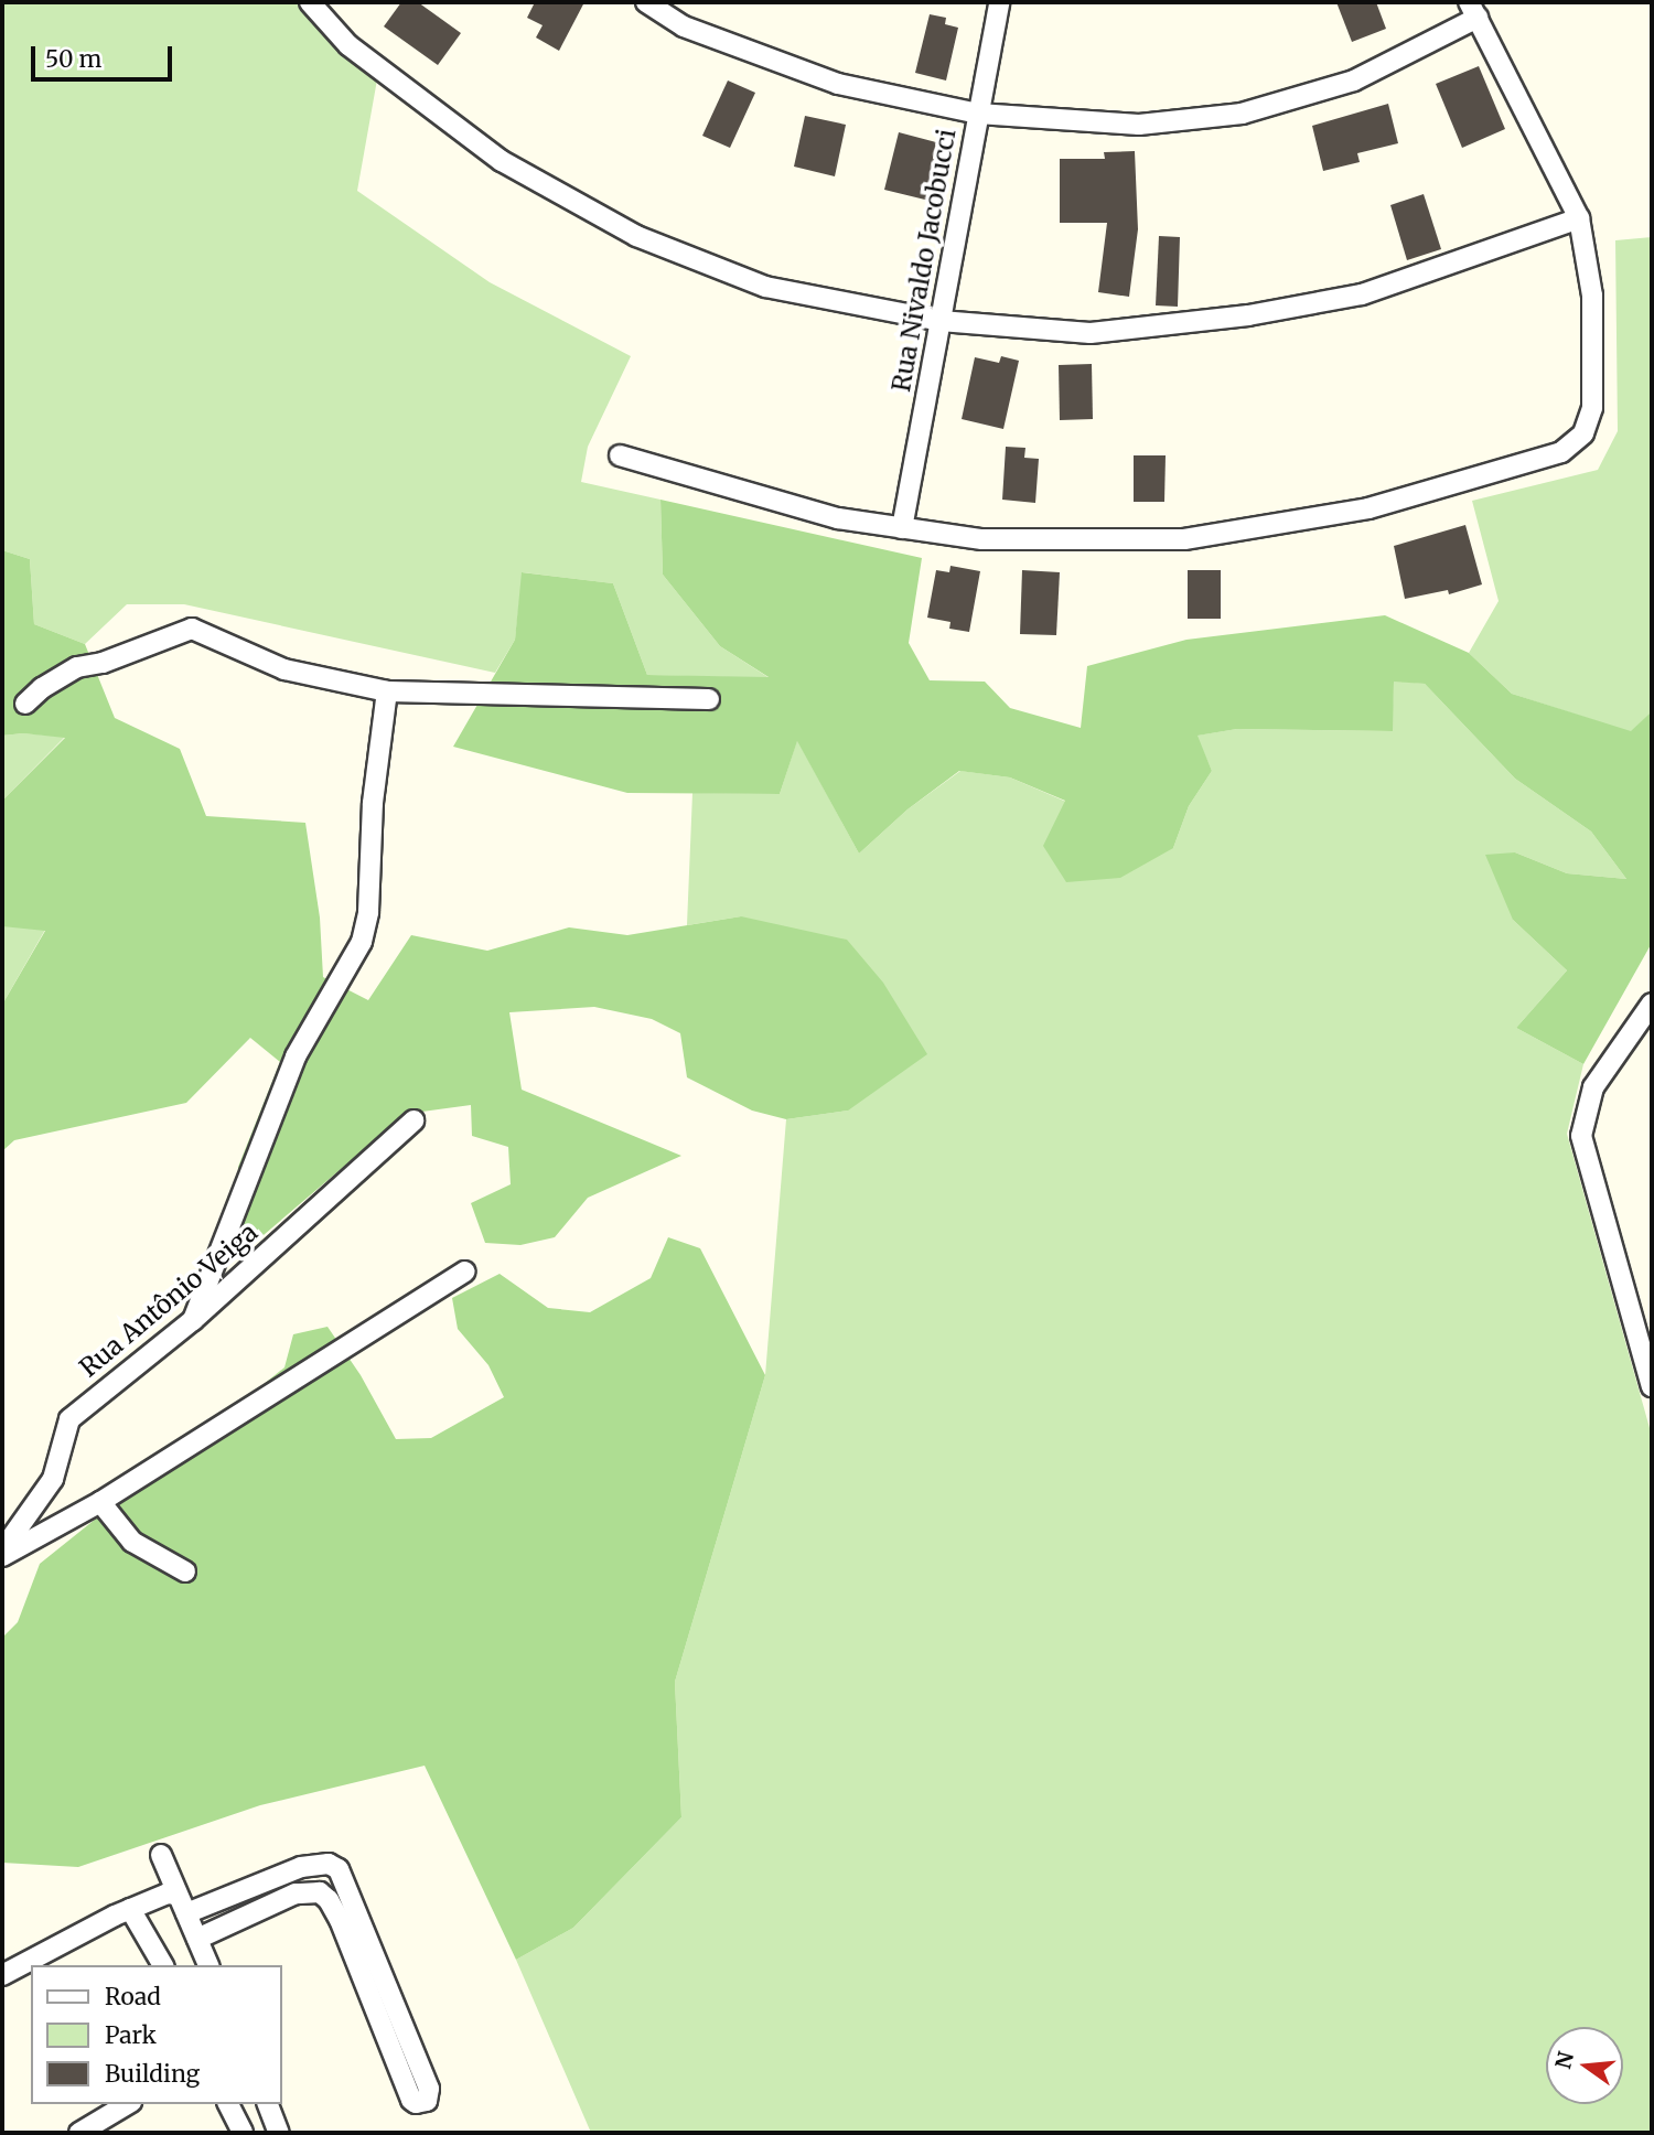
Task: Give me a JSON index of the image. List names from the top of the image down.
{
  "streets": {
    "street": ["Rua Nivaldo Jacobucci", "Rua Antônio Veiga"]
  },
  "legend": ["Road", "Park", "Building"],
  "scale_bar": "50 m",
  "north": "left"
}
